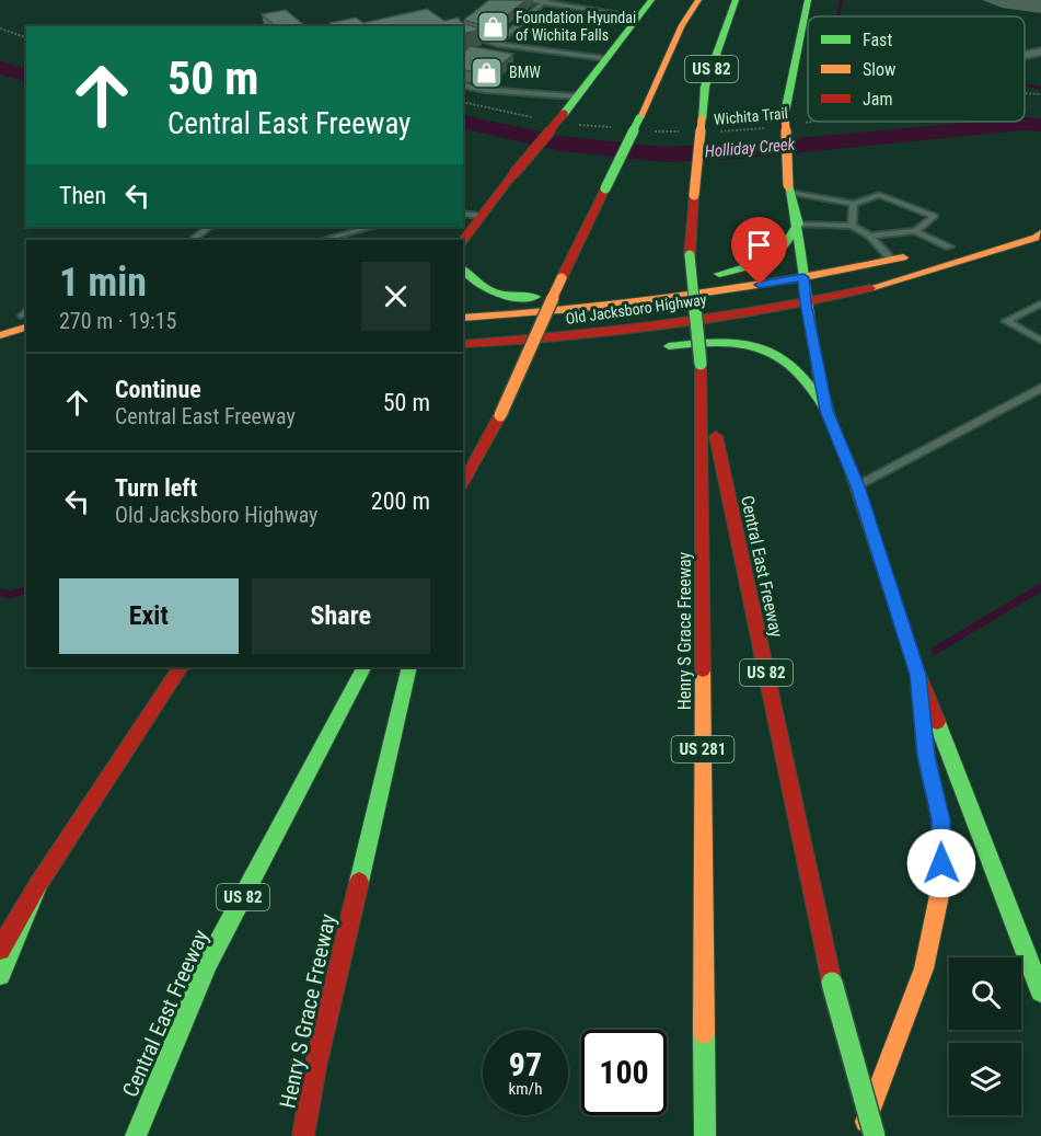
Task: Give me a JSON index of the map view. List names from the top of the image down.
{
  "streets": {
    "main road": [
      "US 82",
      "Old Jacksboro Highway",
      "Central East Freeway",
      "Henry S Grace Freeway",
      "US 281"
    ],
    "path": ["Wichita Trail"]
  },
  "crossings": [
    ["Central East Freeway", "Henry S Grace Freeway"]
  ],
  "water": ["Holliday Creek"],
  "places": {
    "shop": ["Foundation Hyundai of Wichita Falls", "BMW"]
  },
  "legend": ["Fast", "Slow", "Jam"],
  "page": {
    "turn": ["50 m", "Central East Freeway"],
    "then": "Then",
    "heading": ["1 min", "270 m · 19:15"],
    "list": [
      {
        "name": "Continue",
        "note": "Central East Freeway",
        "value": "50 m"
      },
      {
        "name": "Turn left",
        "note": "Old Jacksboro Highway",
        "value": "200 m"
      }
    ],
    "buttons": ["Exit", "Share"],
    "speed": "97 km/h",
    "limit": "100"
  }
}
